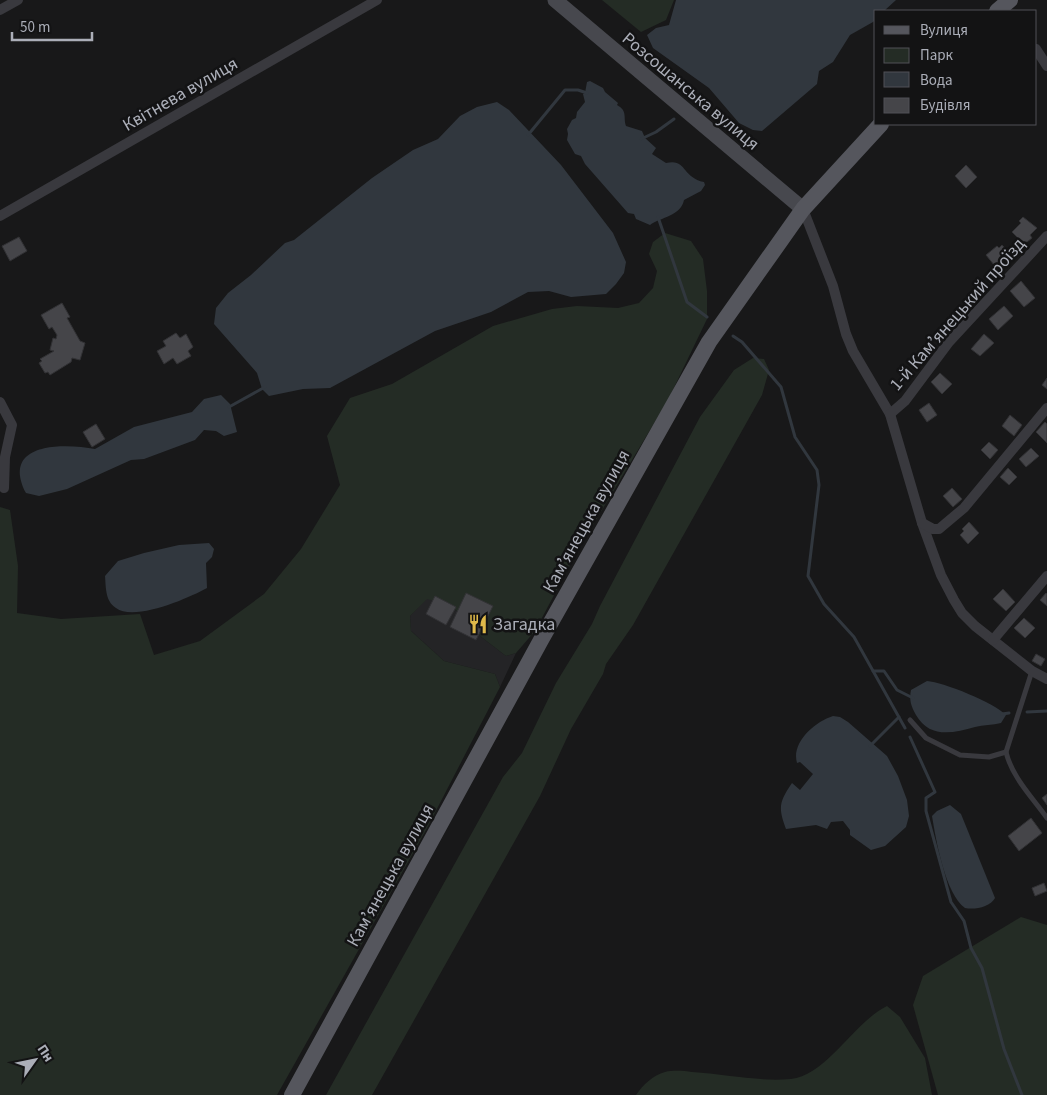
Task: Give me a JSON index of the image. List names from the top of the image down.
{
  "streets": {
    "main road": ["Камʼянецька вулиця"],
    "street": ["Розсошанська вулиця", "Квітнева вулиця", "1-й Камʼянецький проїзд"]
  },
  "crossings": [
    ["Розсошанська вулиця", "Камʼянецька вулиця"]
  ],
  "places": {
    "restaurant": ["Загадка"]
  },
  "legend": [
    "Вулиця",
    "Парк",
    "Вода",
    "Будівля"
  ],
  "scale_bar": "50 m",
  "north": "top right"
}
